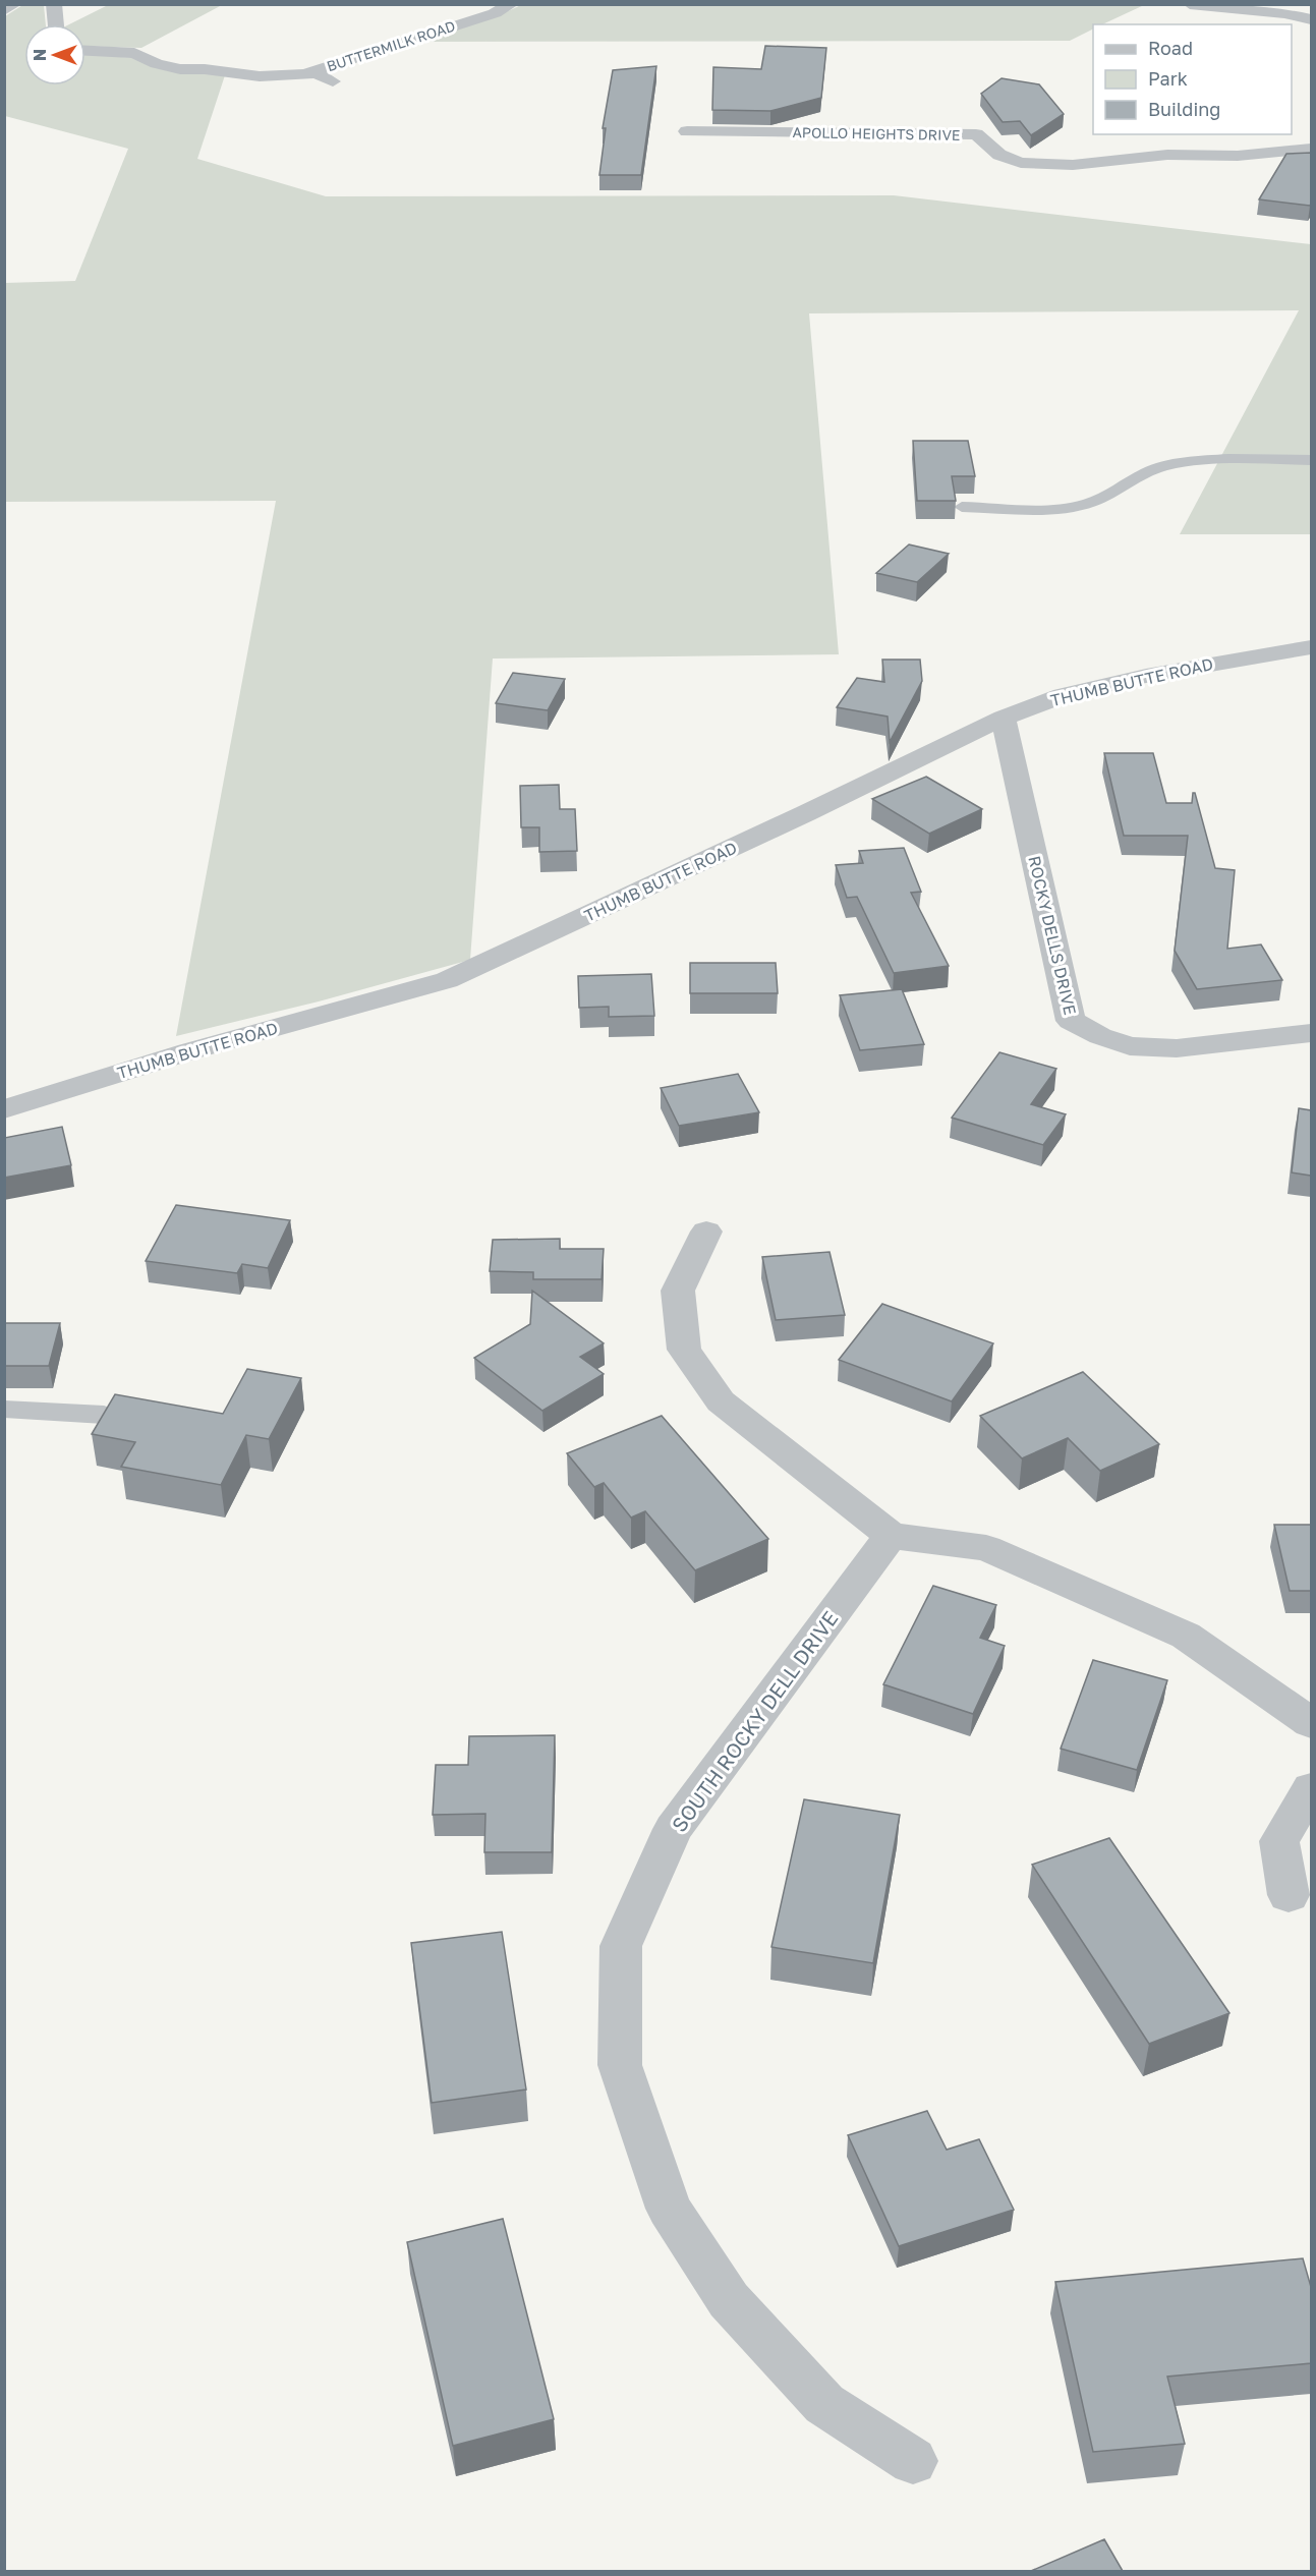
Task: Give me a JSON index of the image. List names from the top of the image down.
{
  "streets": {
    "street": [
      "BUTTERMILK ROAD",
      "APOLLO HEIGHTS DRIVE",
      "THUMB BUTTE ROAD",
      "ROCKY DELLS DRIVE",
      "SOUTH ROCKY DELL DRIVE"
    ]
  },
  "crossings": [
    ["THUMB BUTTE ROAD", "ROCKY DELLS DRIVE"]
  ],
  "legend": ["Road", "Park", "Building"],
  "north": "left"
}
